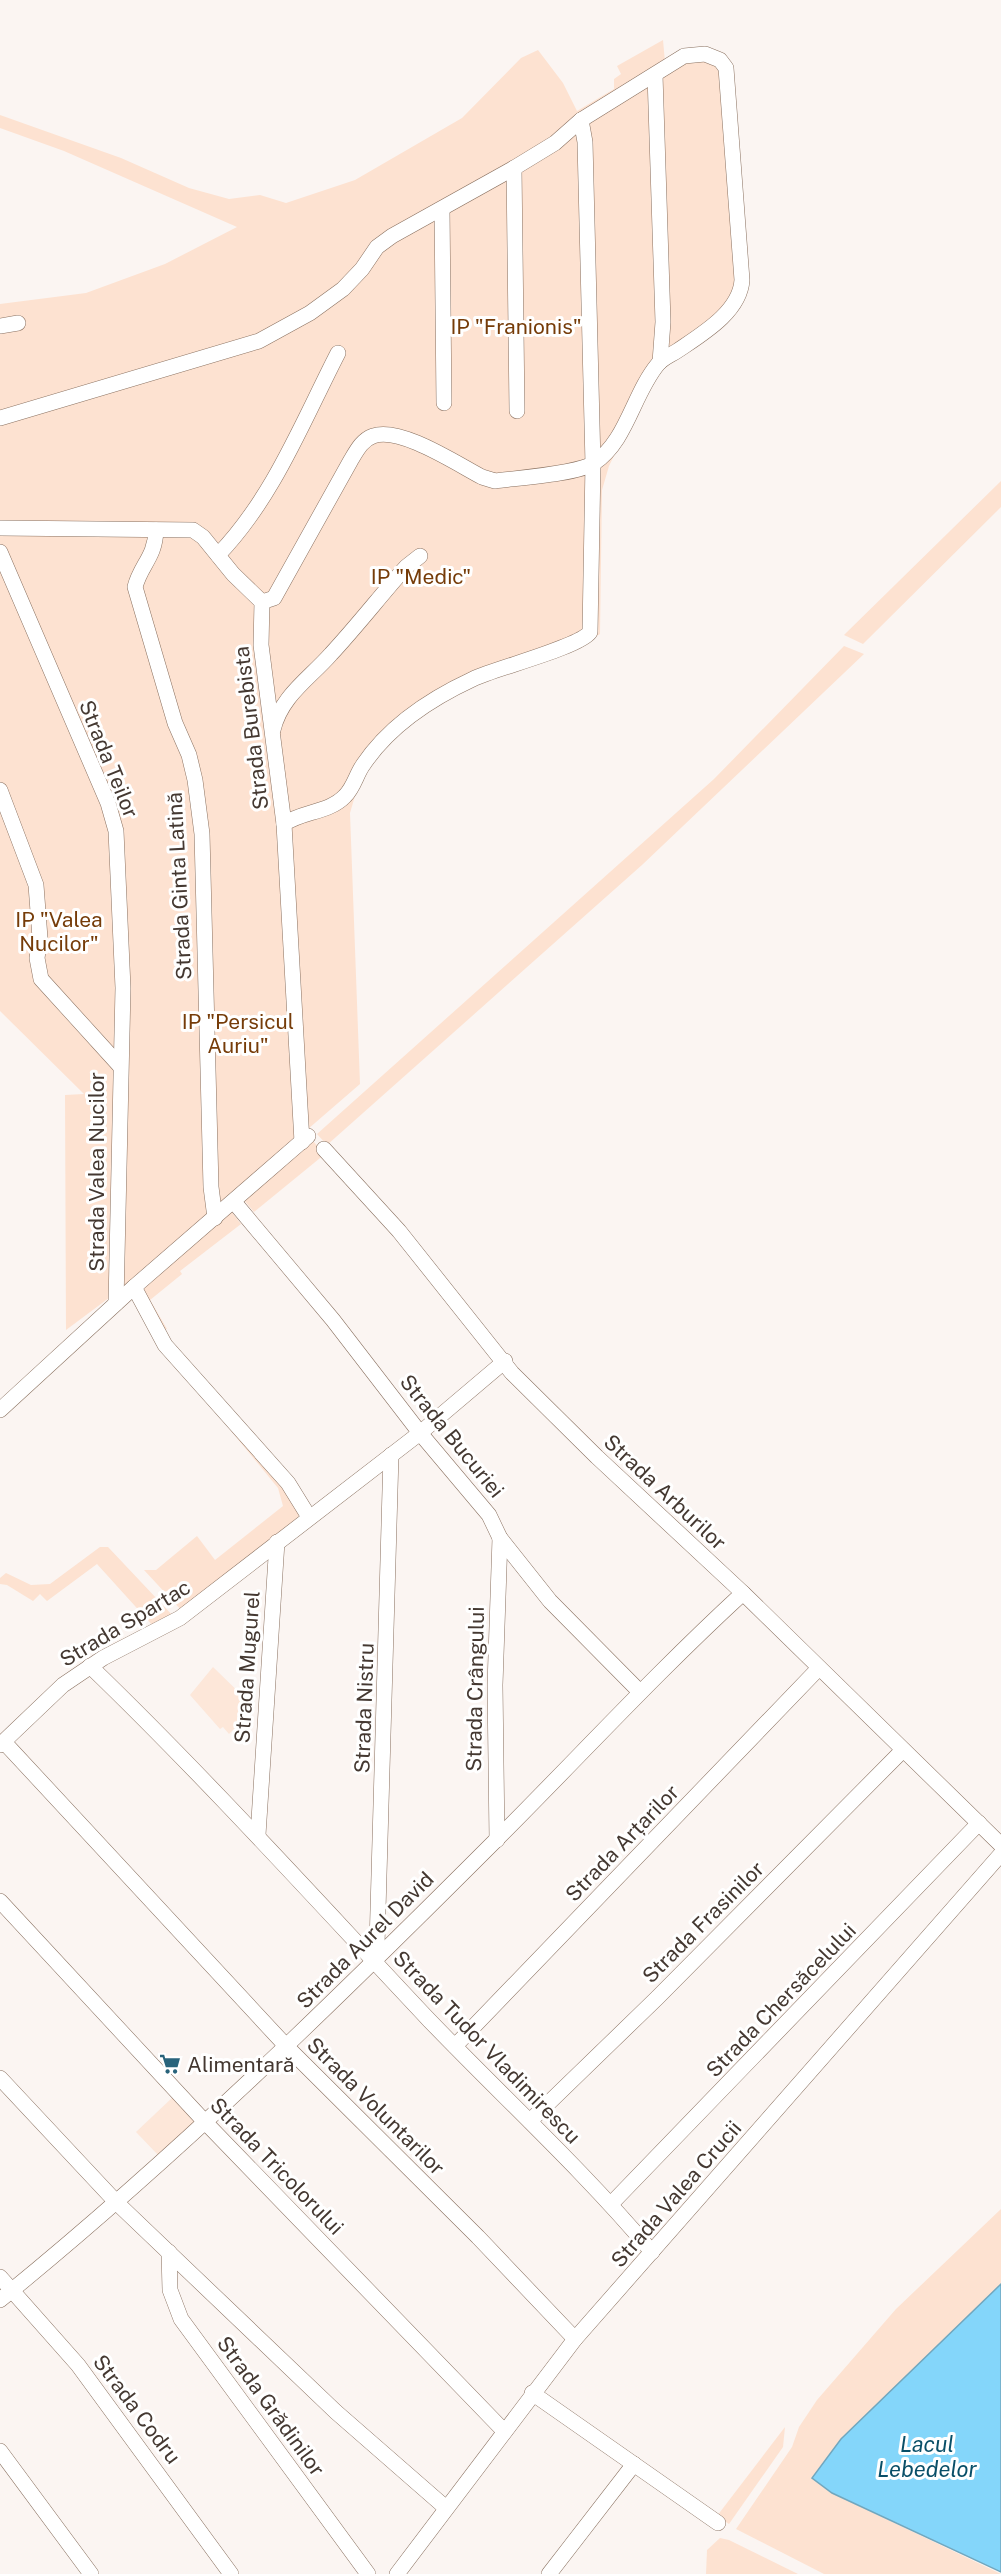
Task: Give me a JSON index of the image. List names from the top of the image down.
{
  "streets": {
    "street": [
      "Strada Burebista",
      "Strada Teilor",
      "Strada Ginta Latină",
      "Strada Valea Nucilor",
      "Strada Bucuriei",
      "Strada Arburilor",
      "Strada Spartac",
      "Strada Mugurel",
      "Strada Crângului",
      "Strada Nistru",
      "Strada Arțarilor",
      "Strada Frasinilor",
      "Strada Aurel David",
      "Strada Chersăcelului",
      "Strada Tudor Vladimirescu",
      "Strada Voluntarilor",
      "Strada Tricolorului",
      "Strada Valea Crucii",
      "Strada Grădinilor",
      "Strada Codru"
    ]
  },
  "crossings": [
    ["Strada Burebista", "Strada Bucuriei"],
    ["Strada Teilor", "Strada Valea Nucilor"],
    ["Strada Bucuriei", "Strada Crângului"],
    ["Strada Bucuriei", "Strada Aurel David"],
    ["Strada Arburilor", "Strada Arțarilor"],
    ["Strada Arburilor", "Strada Frasinilor"],
    ["Strada Arburilor", "Strada Aurel David"],
    ["Strada Arburilor", "Strada Chersăcelului"],
    ["Strada Spartac", "Strada Mugurel"],
    ["Strada Spartac", "Strada Tudor Vladimirescu"],
    ["Strada Spartac", "Strada Voluntarilor"],
    ["Strada Mugurel", "Strada Tudor Vladimirescu"],
    ["Strada Crângului", "Strada Aurel David"],
    ["Strada Nistru", "Strada Aurel David"],
    ["Strada Nistru", "Strada Tudor Vladimirescu"],
    ["Strada Arțarilor", "Strada Tudor Vladimirescu"],
    ["Strada Frasinilor", "Strada Tudor Vladimirescu"],
    ["Strada Aurel David", "Strada Tudor Vladimirescu"],
    ["Strada Aurel David", "Strada Voluntarilor"],
    ["Strada Aurel David", "Strada Tricolorului"],
    ["Strada Aurel David", "Strada Grădinilor"],
    ["Strada Aurel David", "Strada Codru"],
    ["Strada Chersăcelului", "Strada Tudor Vladimirescu"],
    ["Strada Tudor Vladimirescu", "Strada Valea Crucii"],
    ["Strada Voluntarilor", "Strada Valea Crucii"],
    ["Strada Tricolorului", "Strada Valea Crucii"],
    ["Strada Valea Crucii", "Strada Grădinilor"]
  ],
  "water": ["Lacul Lebedelor"],
  "parks": [
    "IP \"Franionis\"",
    "IP \"Medic\"",
    "IP \"Valea Nucilor\"",
    "IP \"Persicul Auriu\""
  ],
  "places": {
    "supermarket": ["Alimentară"]
  }
}
